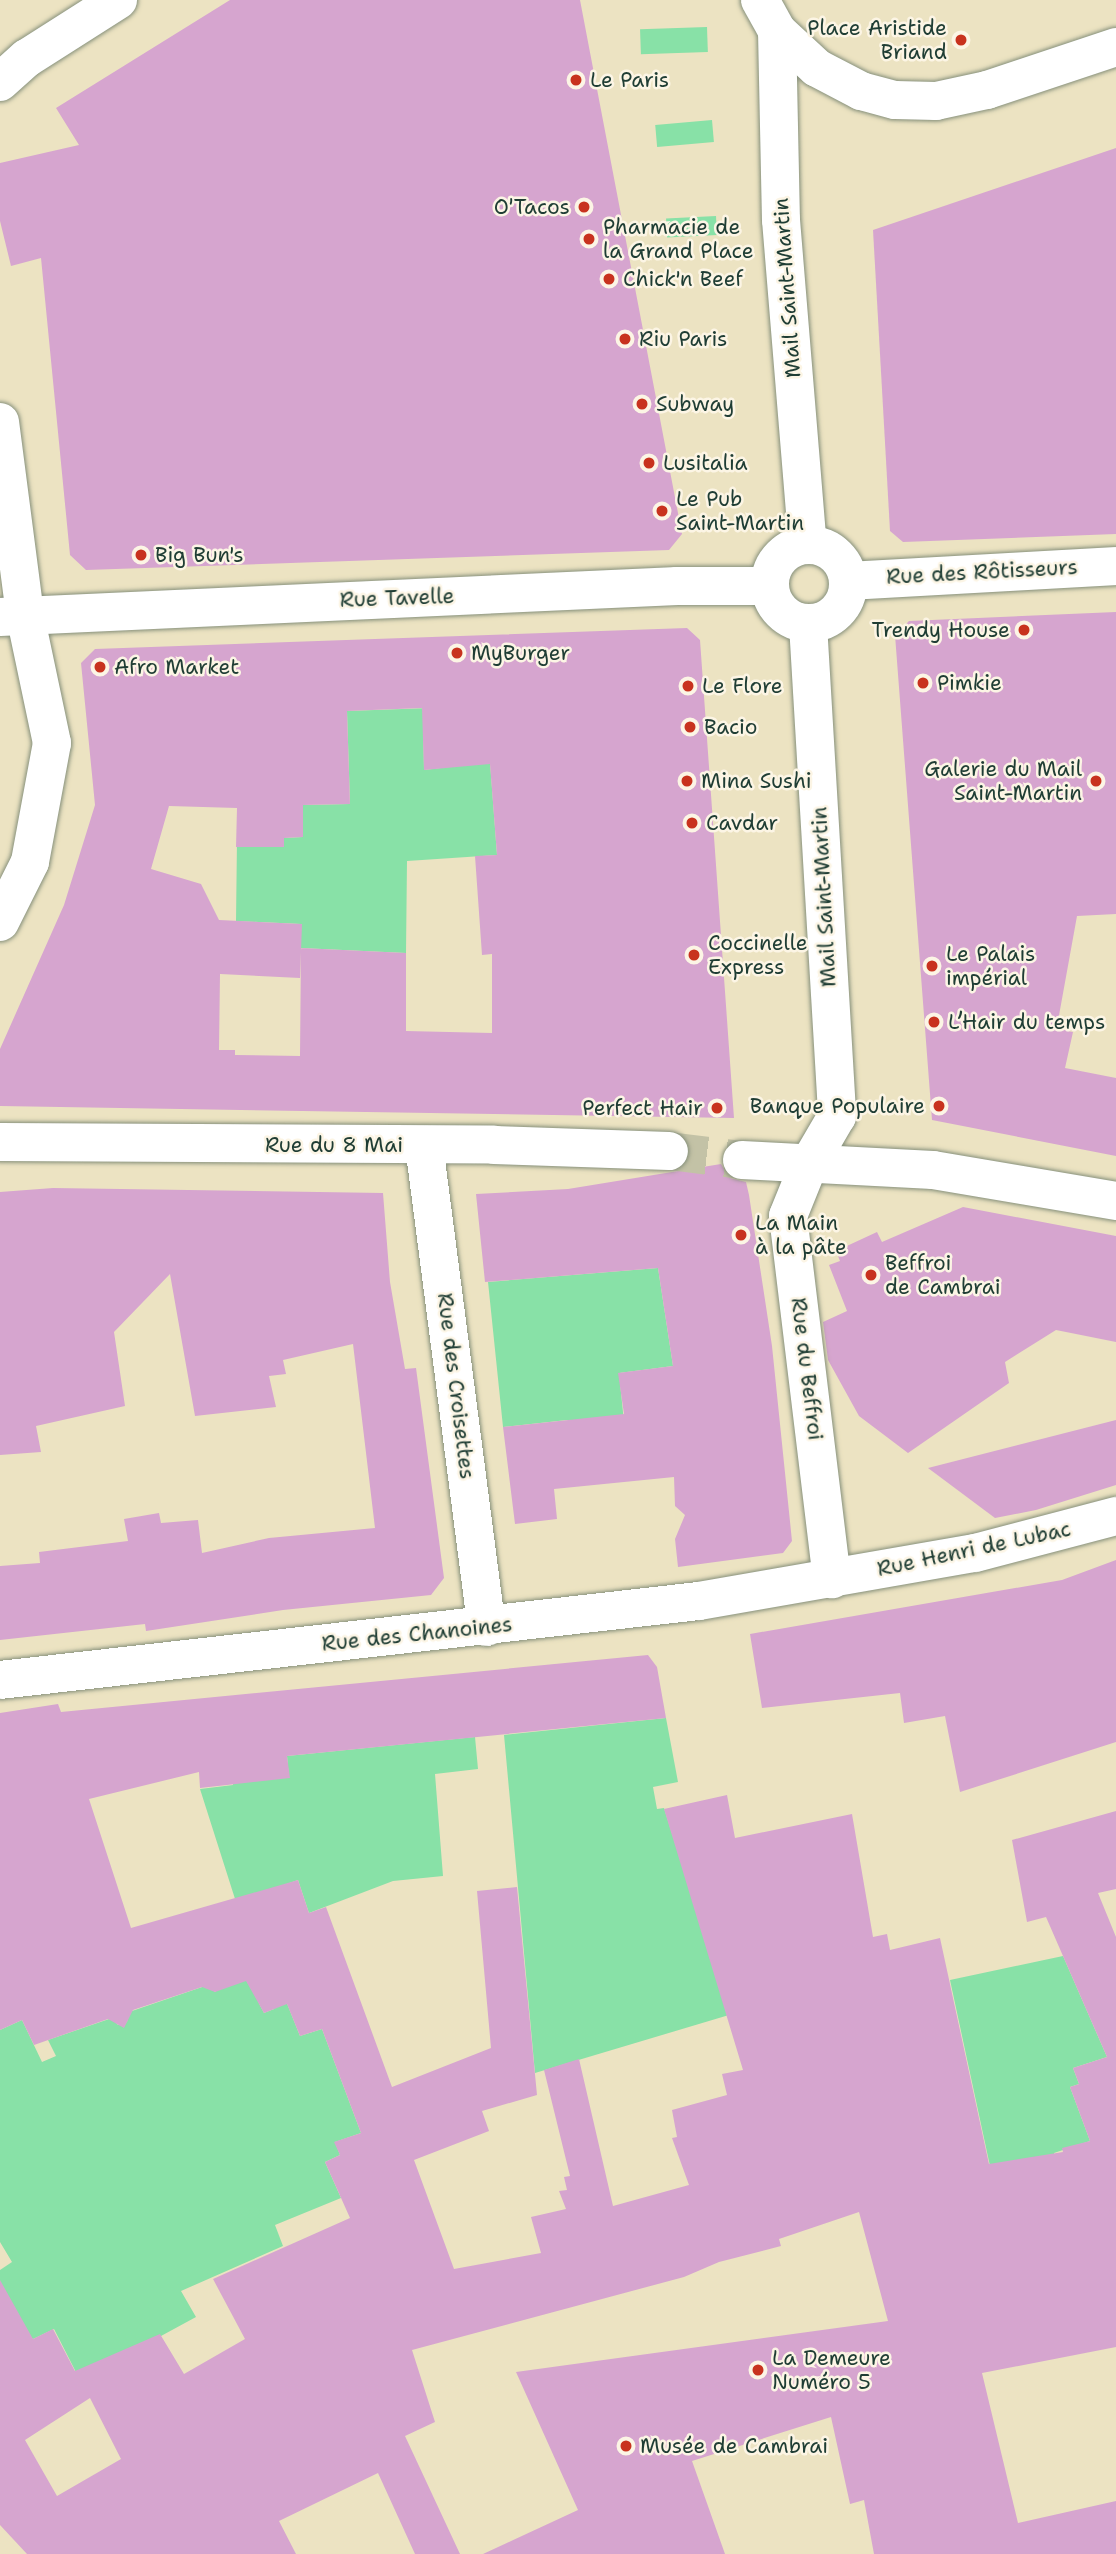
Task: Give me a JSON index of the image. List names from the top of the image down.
{
  "streets": {
    "street": [
      "Mail Saint-Martin",
      "Rue des Rôtisseurs",
      "Rue Tavelle",
      "Rue du 8 Mai",
      "Rue du Beffroi",
      "Rue des Croisettes",
      "Rue Henri de Lubac",
      "Rue des Chanoines"
    ]
  },
  "crossings": [
    ["Mail Saint-Martin", "Rue des Rôtisseurs"],
    ["Mail Saint-Martin", "Rue Tavelle"],
    ["Mail Saint-Martin", "Rue du Beffroi"],
    ["Rue des Rôtisseurs", "Rue Tavelle"],
    ["Rue du 8 Mai", "Rue des Croisettes"],
    ["Rue du Beffroi", "Rue Henri de Lubac"],
    ["Rue du Beffroi", "Rue des Chanoines"],
    ["Rue des Croisettes", "Rue des Chanoines"],
    ["Rue Henri de Lubac", "Rue des Chanoines"]
  ],
  "places": [
    "Place Aristide Briand",
    "Le Paris",
    "O'Tacos",
    "Pharmacie de la Grand Place",
    "Chick'n Beef",
    "Riu Paris",
    "Subway",
    "Lusitalia",
    "Le Pub Saint-Martin",
    "Big Bun's",
    "Trendy House",
    "MyBurger",
    "Afro Market",
    "Pimkie",
    "Le Flore",
    "Bacio",
    "Mina Sushi",
    "Galerie du Mail Saint-Martin",
    "Cavdar",
    "Coccinelle Express",
    "Le Palais impérial",
    "L’Hair du temps",
    "Banque Populaire",
    "Perfect Hair",
    "La Main à la pâte",
    "Beffroi de Cambrai",
    "La Demeure Numéro 5",
    "Musée de Cambrai"
  ]
}
